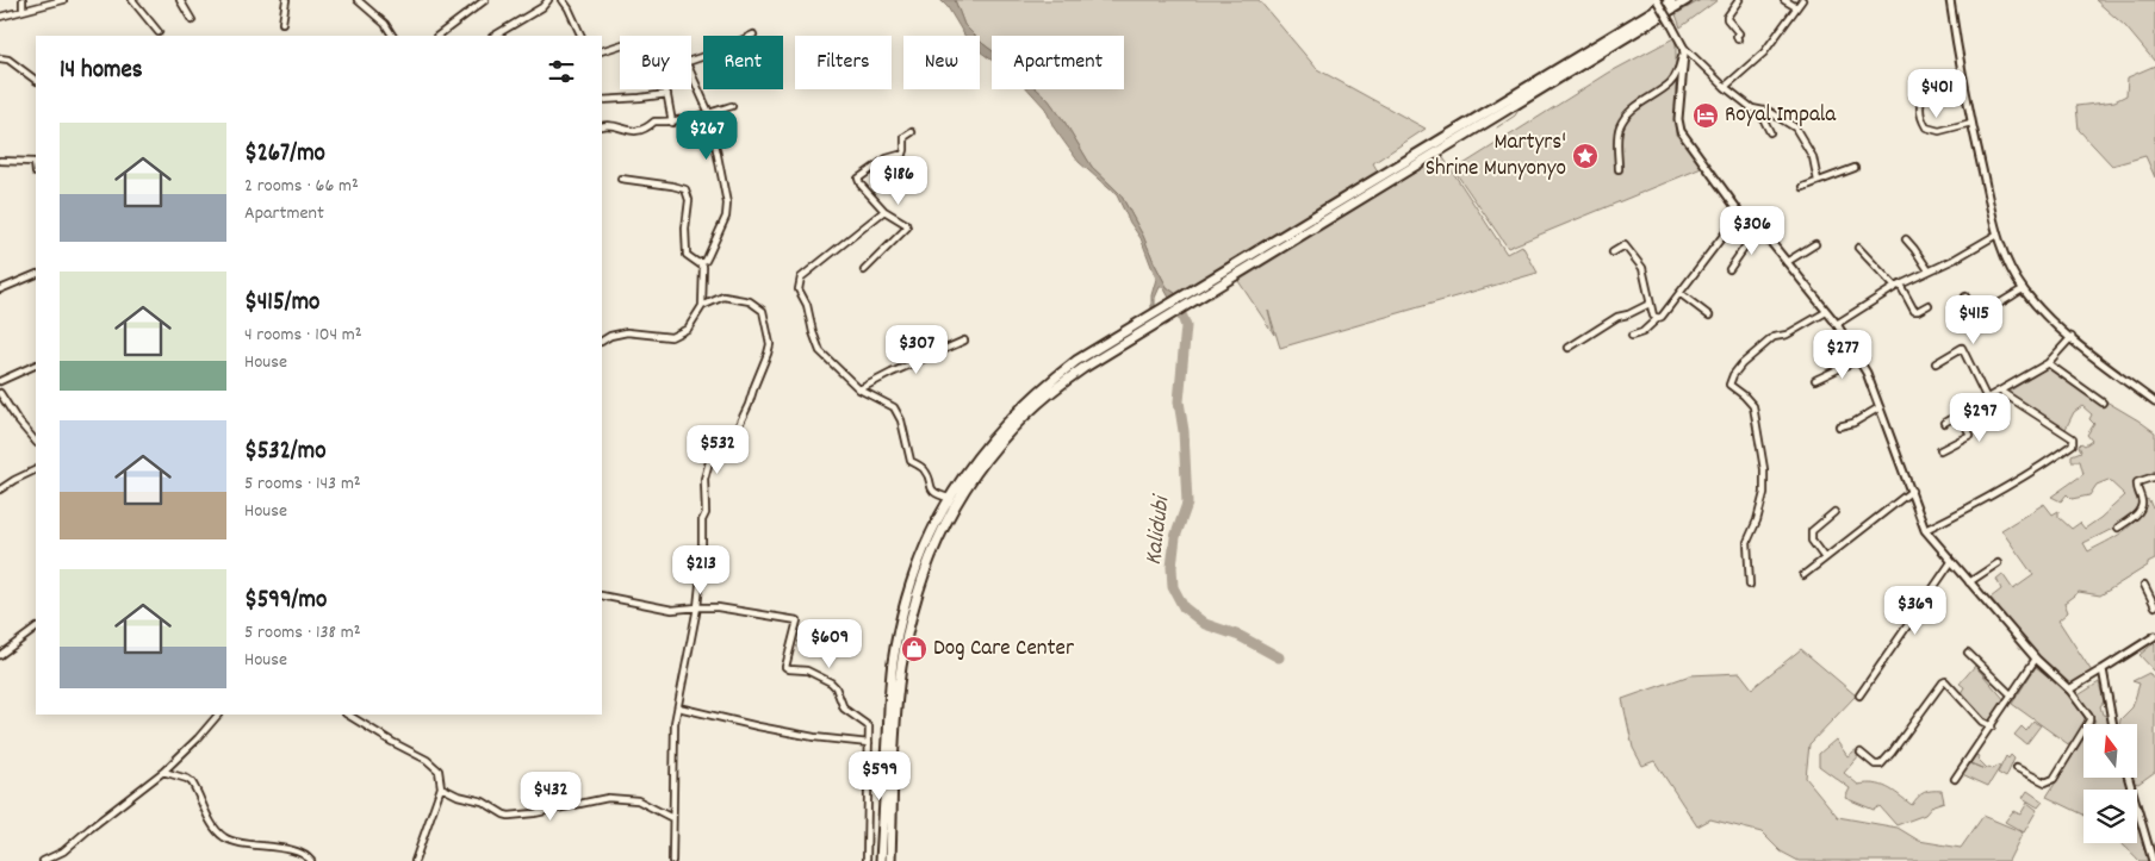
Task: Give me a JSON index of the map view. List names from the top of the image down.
{
  "water": ["Kalidubi"],
  "places": {
    "hotel": ["Royal Impala"],
    "place": ["Martyrs' Shrine Munyonyo"],
    "shop": ["Dog Care Center"]
  },
  "north": "top",
  "page": {
    "chip": [
      "Buy",
      "Rent",
      "Filters",
      "New",
      "Apartment"
    ],
    "heading": "14 homes",
    "price": [
      "$401",
      "$267",
      "$186",
      "$306",
      "$415",
      "$307",
      "$277",
      "$297",
      "$532",
      "$213",
      "$369",
      "$609",
      "$599",
      "$432"
    ],
    "list": [
      {
        "name": "$267/mo",
        "note": "2 rooms · 66 m² · Apartment"
      },
      {
        "name": "$415/mo",
        "note": "4 rooms · 104 m² · House"
      },
      {
        "name": "$532/mo",
        "note": "5 rooms · 143 m² · House"
      },
      {
        "name": "$599/mo",
        "note": "5 rooms · 138 m² · House"
      }
    ]
  }
}
